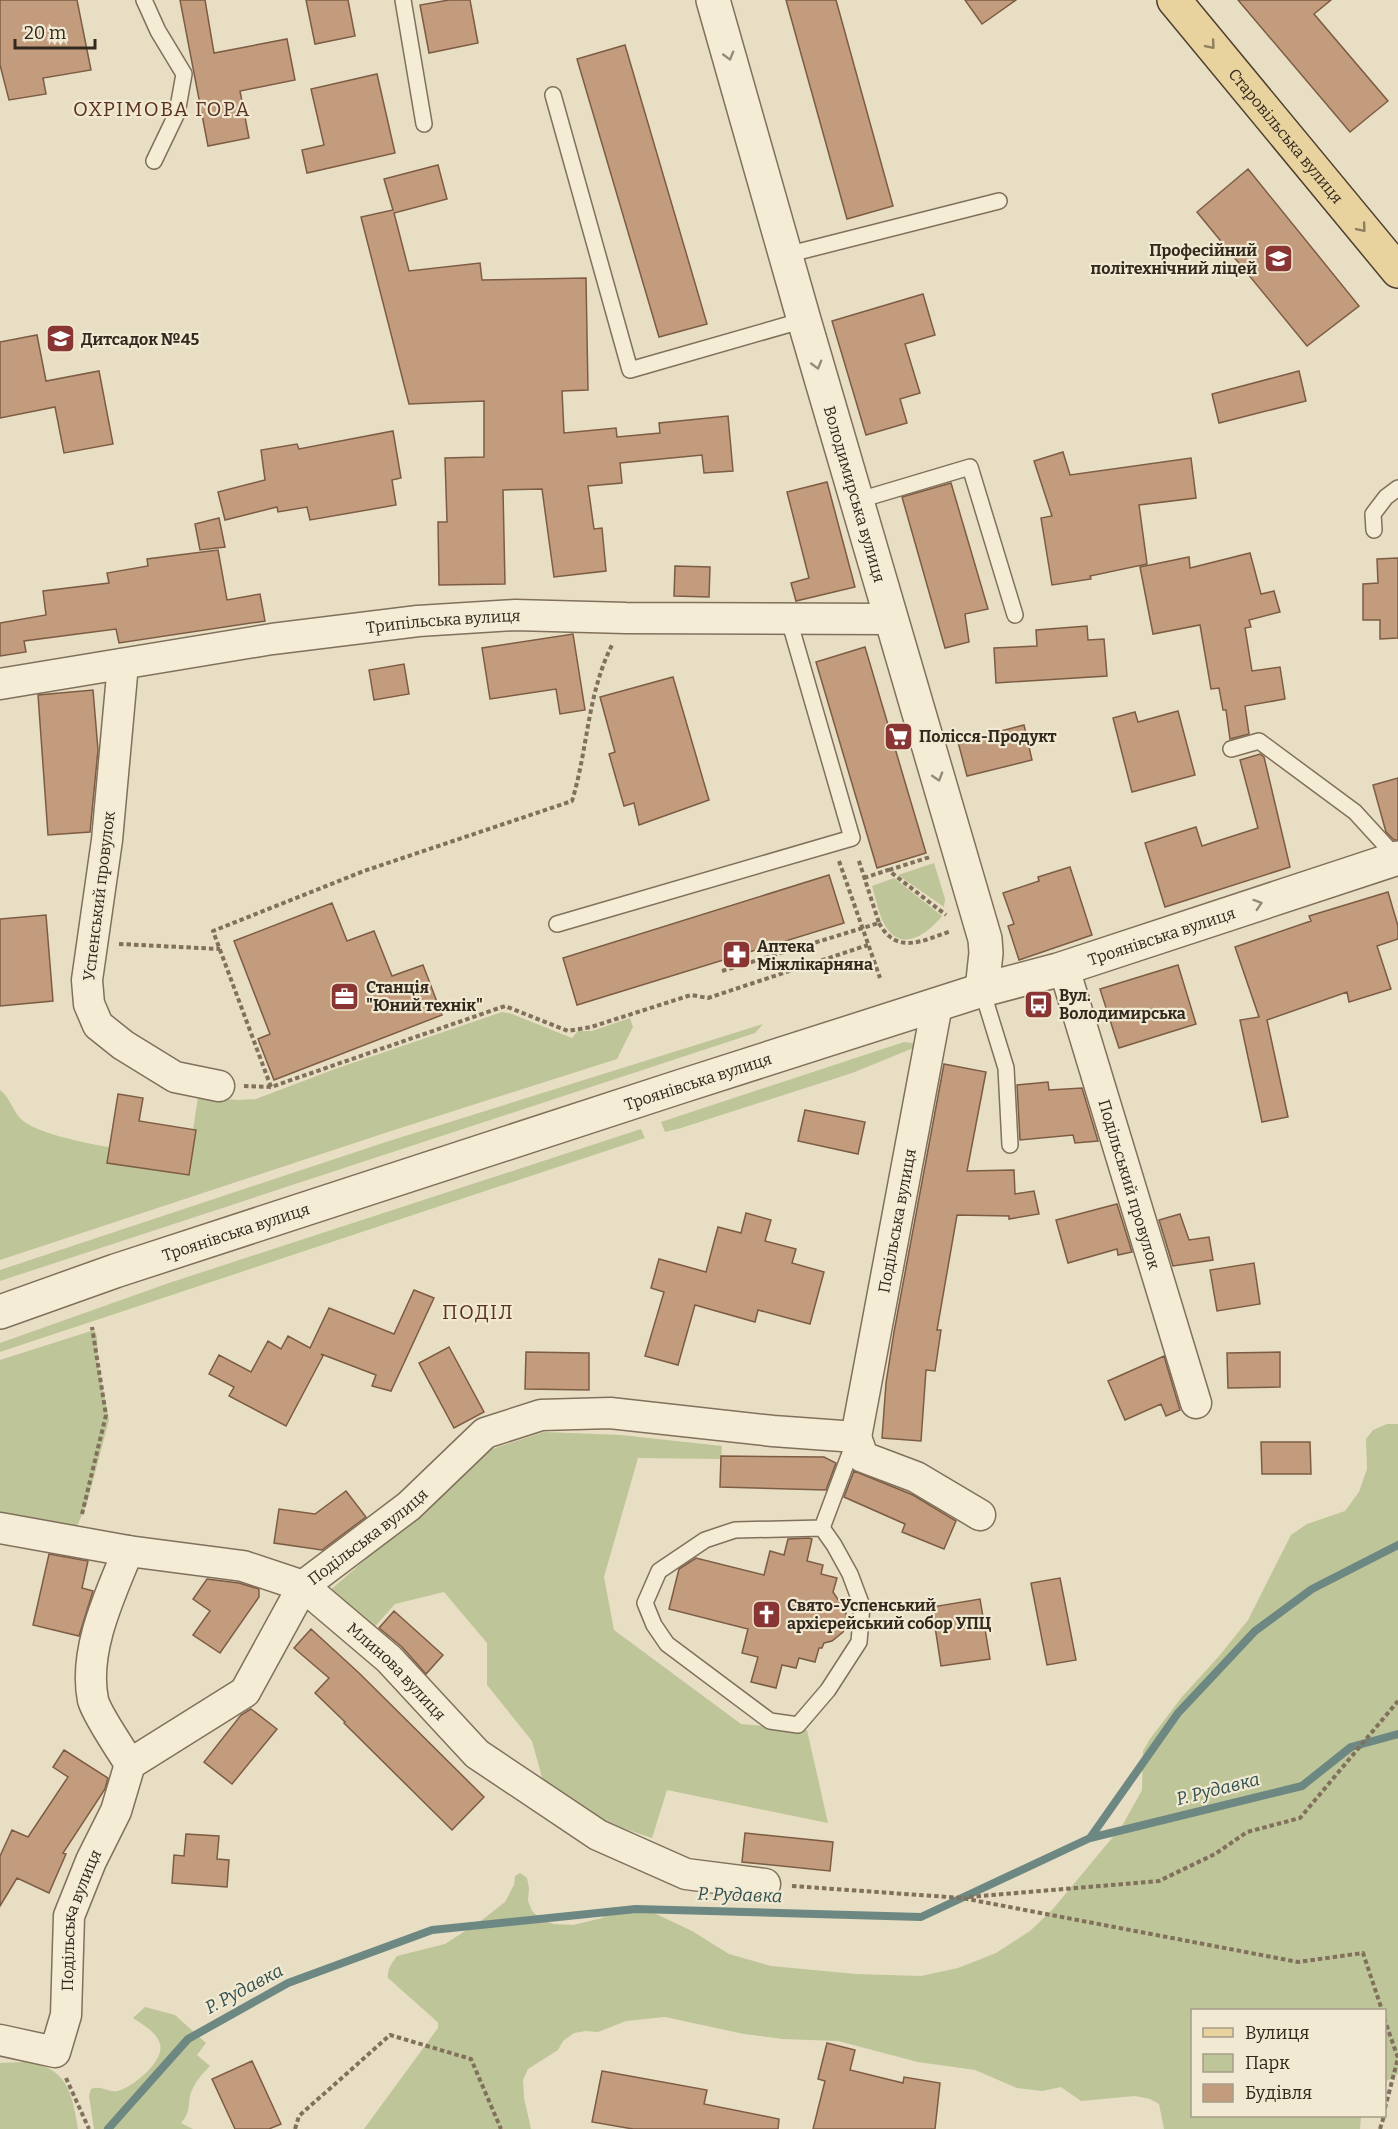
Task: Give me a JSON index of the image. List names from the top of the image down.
{
  "streets": {
    "main road": ["Старовільська вулиця"],
    "street": [
      "Володимирська вулиця",
      "Трипільська вулиця",
      "Успенський провулок",
      "Троянівська вулиця",
      "Подільський провулок",
      "Подільська вулиця",
      "Млинова вулиця"
    ]
  },
  "crossings": [
    ["Володимирська вулиця", "Трипільська вулиця"],
    ["Володимирська вулиця", "Троянівська вулиця"],
    ["Трипільська вулиця", "Успенський провулок"],
    ["Троянівська вулиця", "Подільський провулок"],
    ["Троянівська вулиця", "Подільська вулиця"],
    ["Подільська вулиця", "Млинова вулиця"]
  ],
  "one_way": ["Старовільська вулиця", "Володимирська вулиця"],
  "districts": ["ОХРІМОВА ГОРА", "ПОДІЛ"],
  "water": ["Р. Рудавка"],
  "places": {
    "school or university": ["Професійний політехнічний ліцей", "Дитсадок №45"],
    "supermarket": ["Полісся-Продукт"],
    "pharmacy": ["Аптека Міжлікарняна"],
    "office": ["Станція \"Юний технік\""],
    "bus stop": ["Вул. Володимирська"],
    "church": ["Свято-Успенський архієрейський собор УПЦ"]
  },
  "legend": ["Вулиця", "Парк", "Будівля"],
  "scale_bar": "20 m"
}
